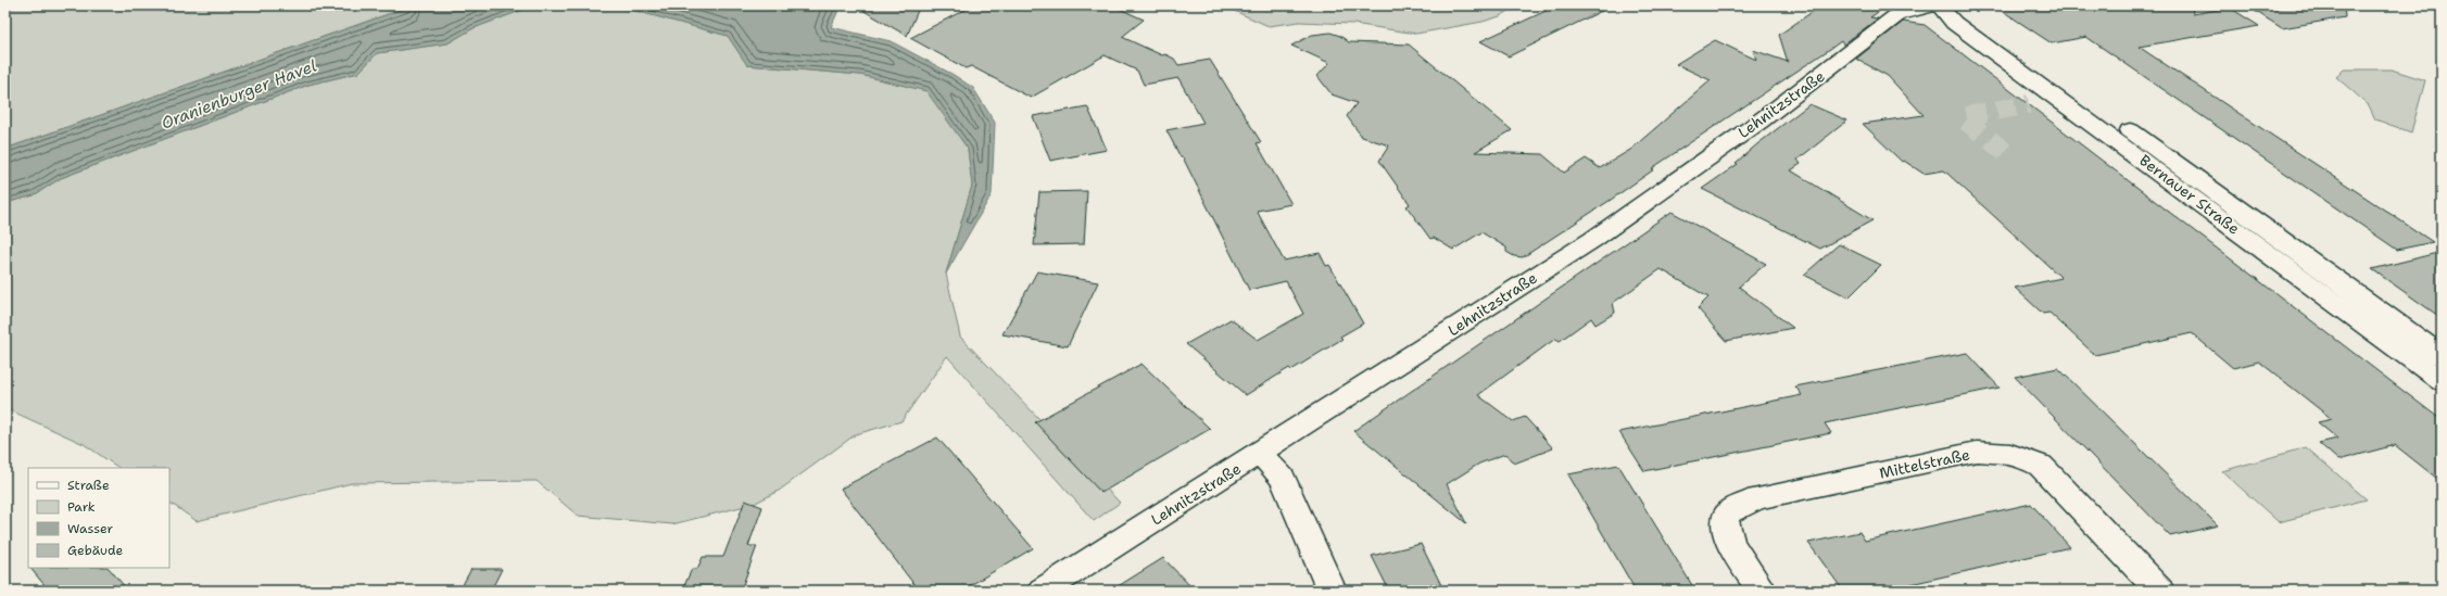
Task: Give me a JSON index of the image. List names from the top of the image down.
{
  "streets": {
    "main road": ["Lehnitzstraße", "Bernauer Straße", "Mittelstraße"]
  },
  "water": ["Oranienburger Havel"],
  "legend": [
    "Straße",
    "Park",
    "Wasser",
    "Gebäude"
  ]
}
